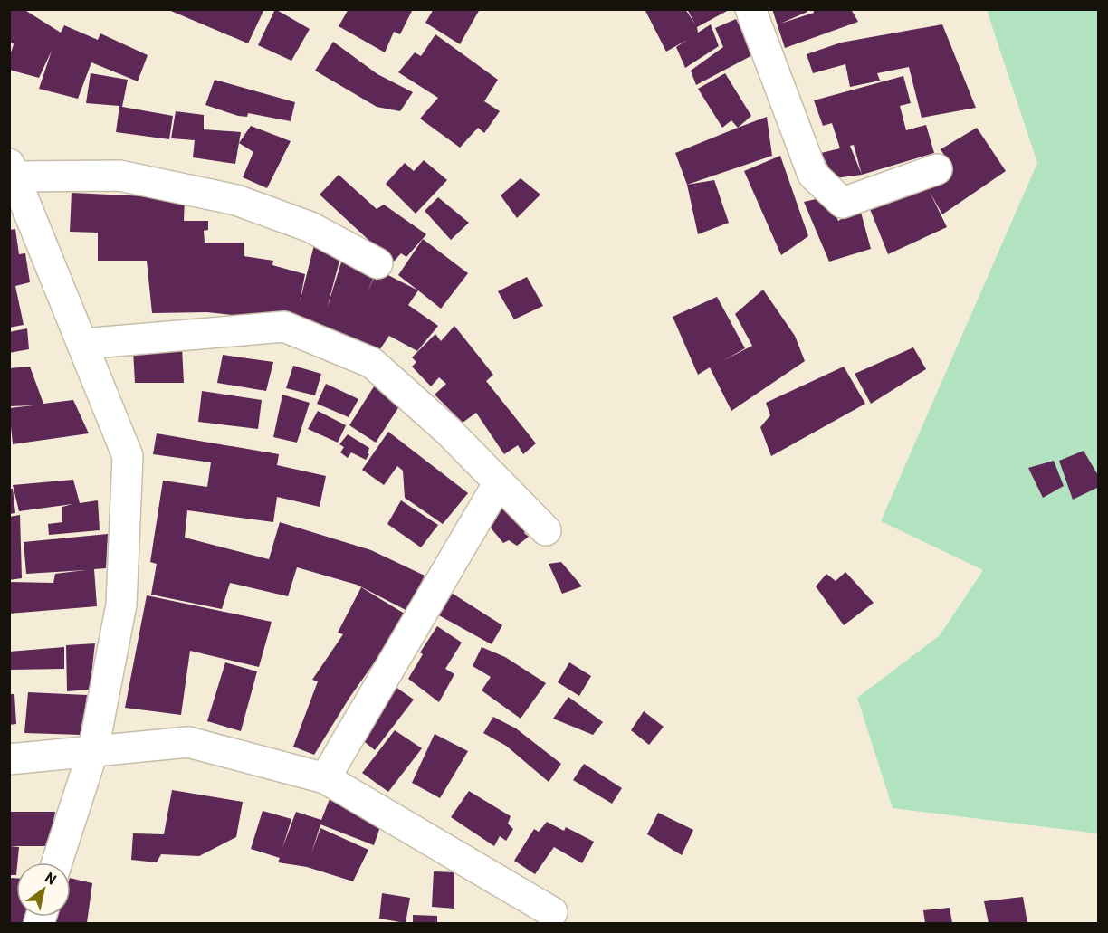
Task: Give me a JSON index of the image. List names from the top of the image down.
{
  "north": "top right"
}
